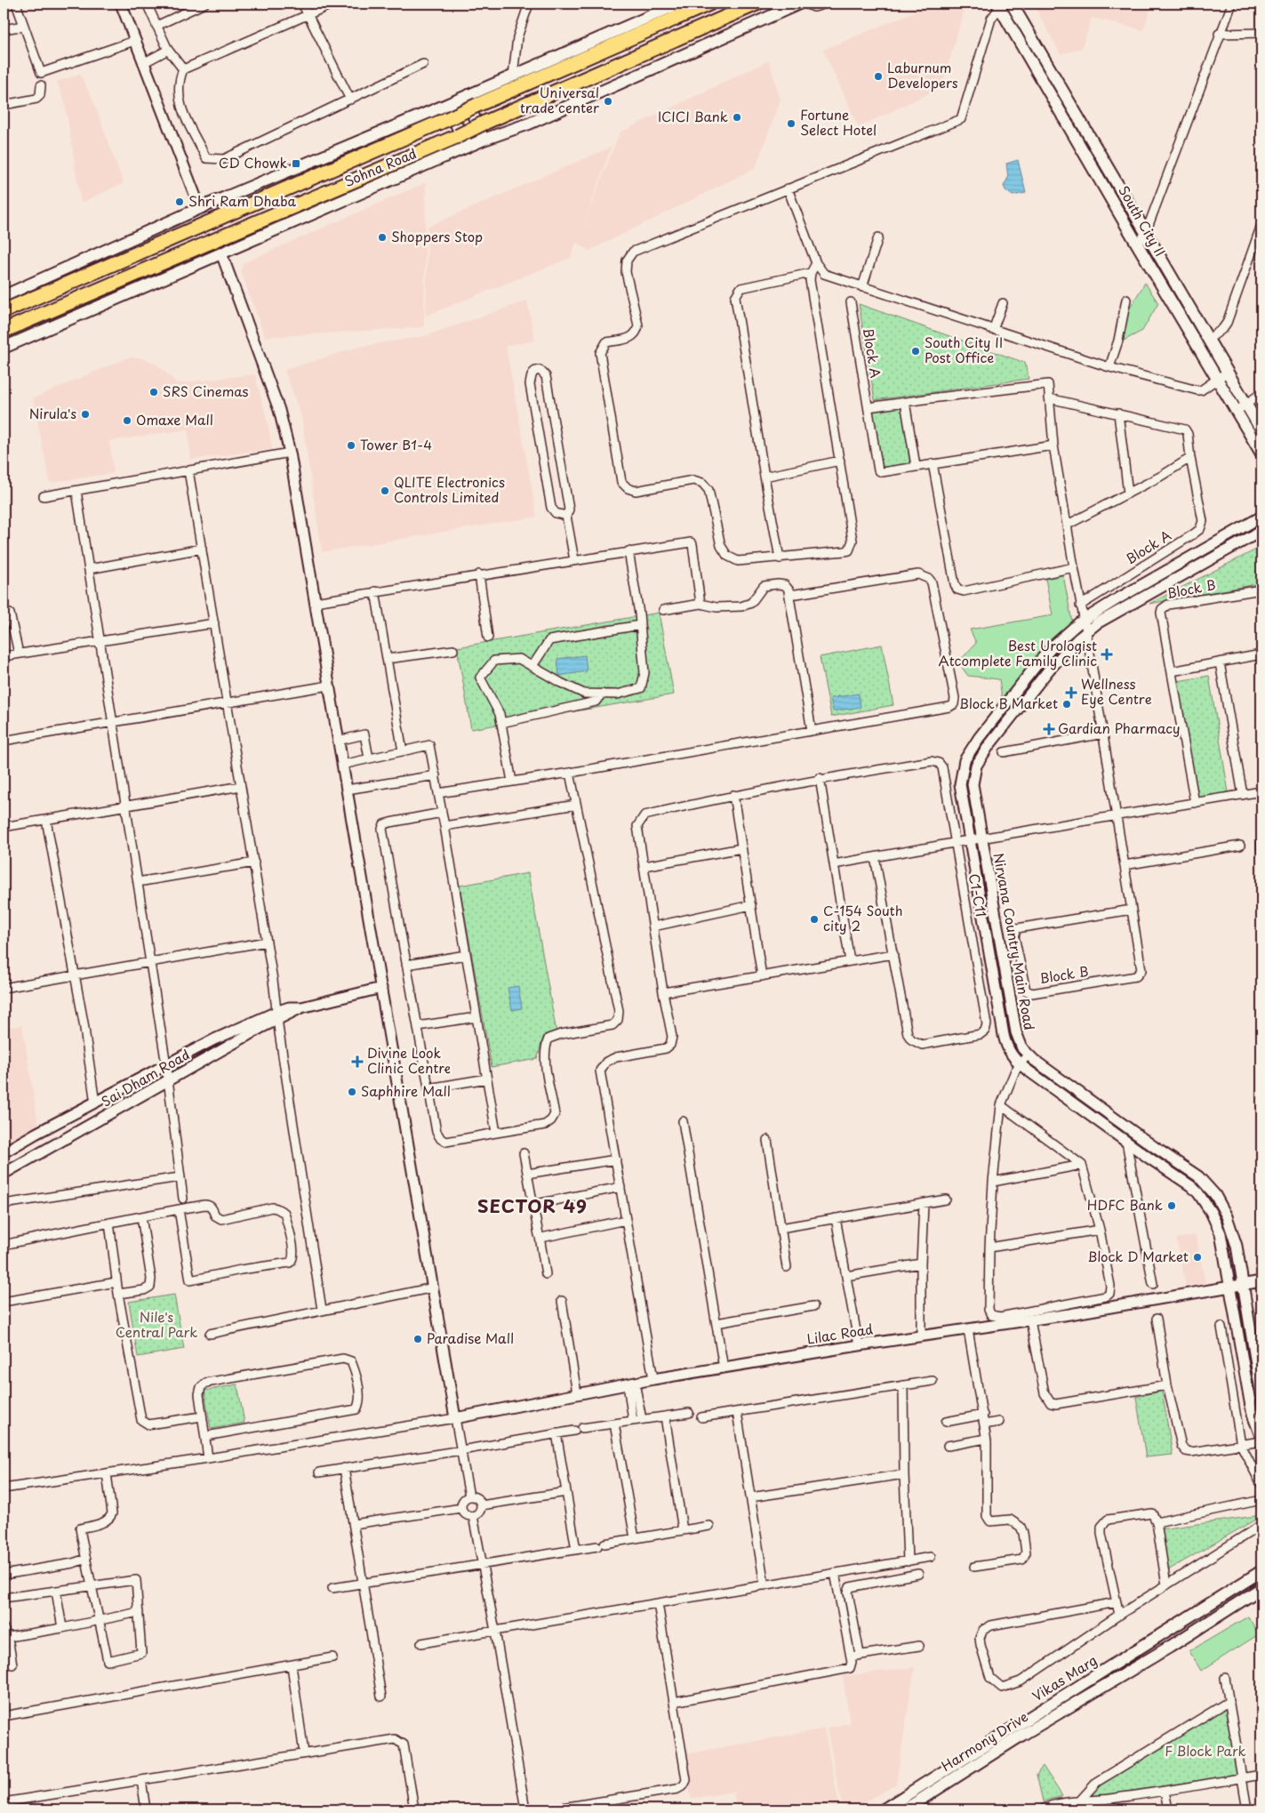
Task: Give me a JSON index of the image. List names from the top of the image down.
{
  "streets": {
    "highway": ["Sohna Road"],
    "main road": ["South City II", "Vikas Marg", "Harmony Drive"],
    "street": [
      "Block A",
      "Block B",
      "C1-C11",
      "Nirvana Country Main Road",
      "Sai Dham Road",
      "Lilac Road"
    ]
  },
  "crossings": [
    ["Block A", "Block B"],
    ["Block B", "Nirvana Country Main Road"],
    ["C1-C11", "Nirvana Country Main Road"],
    ["Nirvana Country Main Road", "Lilac Road"]
  ],
  "districts": ["SECTOR 49"],
  "parks": ["Nile's Central Park", "F Block Park"],
  "places": {
    "other": [
      "Laburnum Developers",
      "Universal trade center",
      "ICICI Bank",
      "Fortune Select Hotel",
      "Shri Ram Dhaba",
      "Shoppers Stop",
      "South City II Post Office",
      "SRS Cinemas",
      "Nirula's",
      "Omaxe Mall",
      "Tower B1-4",
      "QLITE Electronics Controls Limited",
      "Block B Market",
      "C-154 South city 2",
      "Saphhire Mall",
      "HDFC Bank",
      "Block D Market",
      "Paradise Mall"
    ],
    "transit": ["CD Chowk"],
    "health": [
      "Best Urologist Atcomplete Family Clinic",
      "Wellness Eye Centre",
      "Gardian Pharmacy",
      "Divine Look Clinic Centre"
    ]
  }
}
